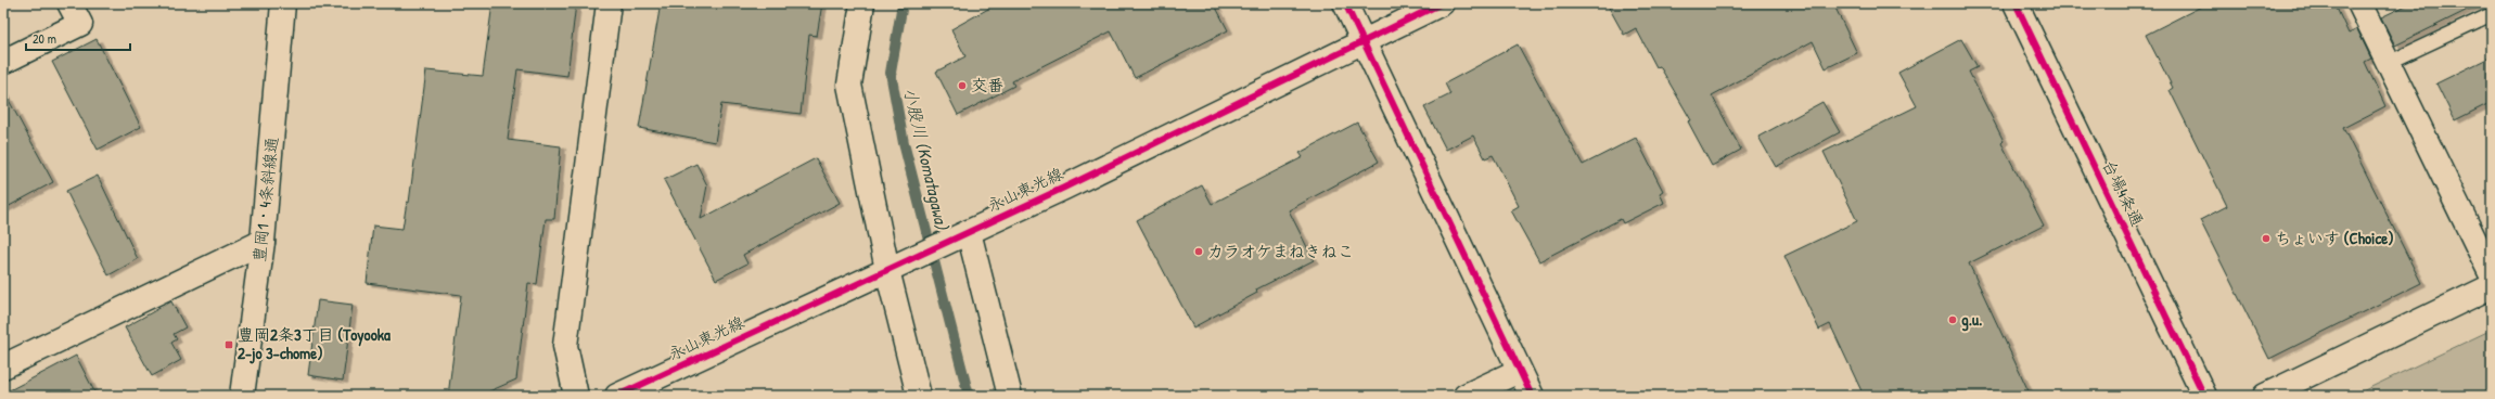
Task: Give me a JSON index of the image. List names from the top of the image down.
{
  "streets": {
    "street": ["永山東光線", "台場4条通", "豊岡1・4条斜線通"]
  },
  "water": ["小股川 (Komatagawa)"],
  "places": {
    "other": [
      "交番",
      "ちょいす (Choice)",
      "カラオケまねきねこ",
      "g.u."
    ],
    "transit": ["豊岡2条3丁目 (Toyooka 2-jo 3-chome)"]
  },
  "scale_bar": "20 m"
}
